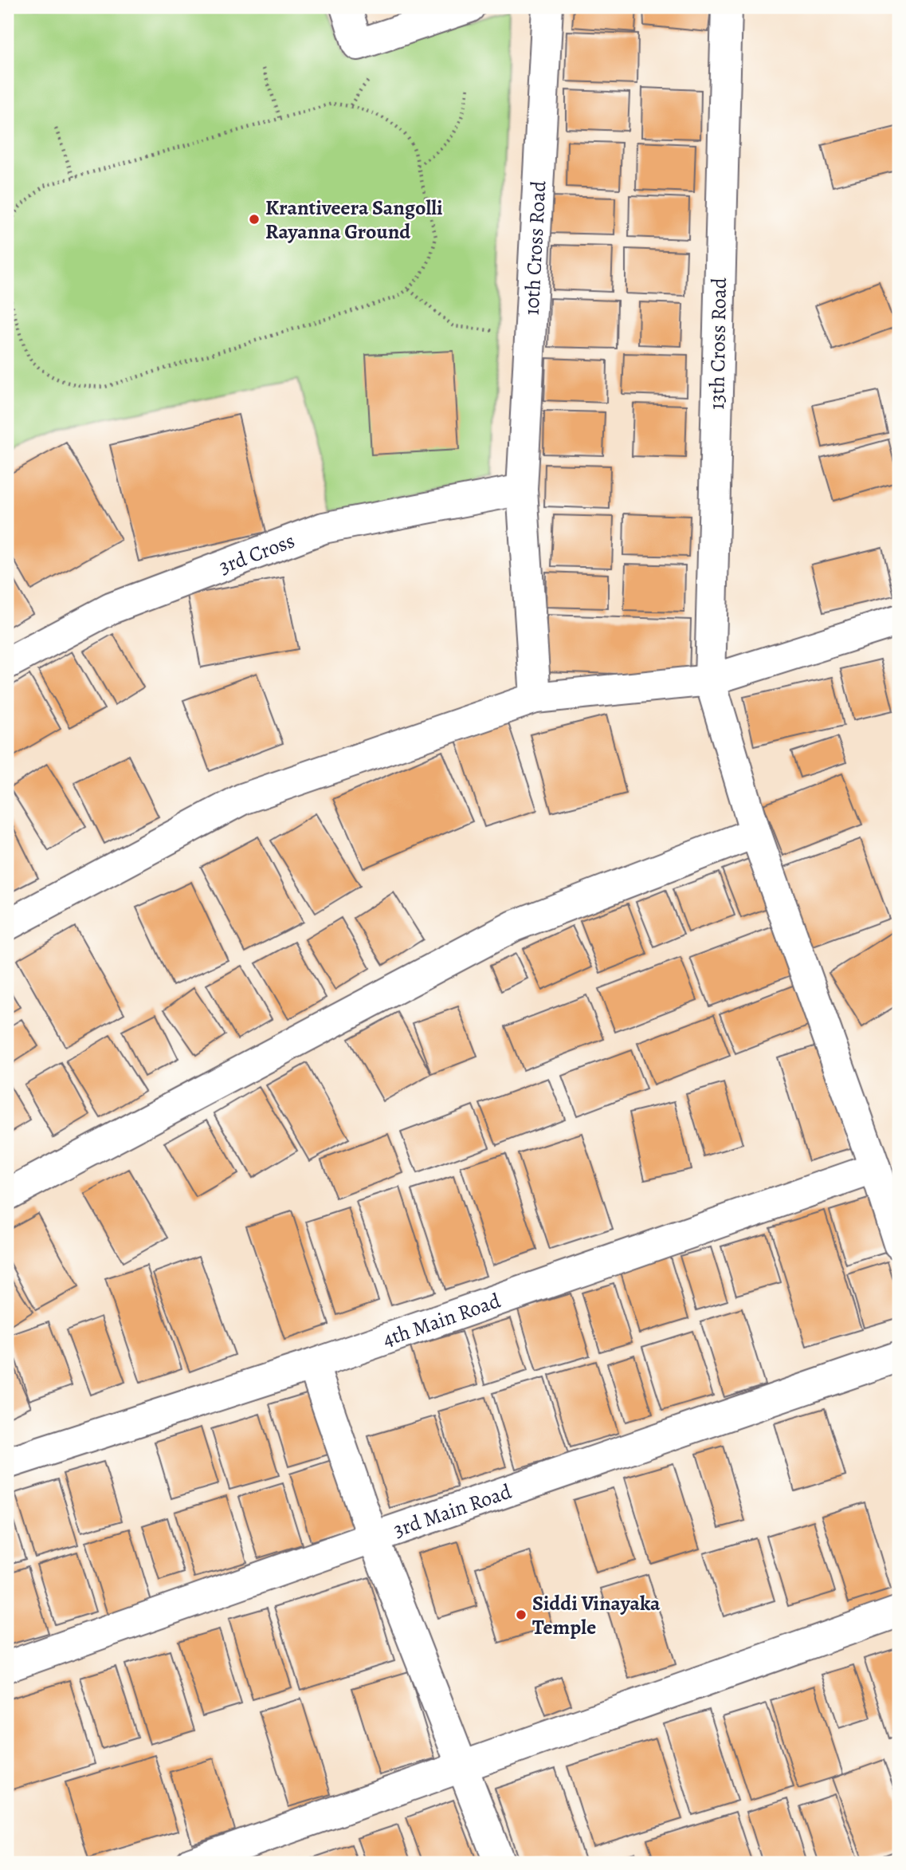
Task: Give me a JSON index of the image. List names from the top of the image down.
{
  "streets": {
    "street": [
      "10th Cross Road",
      "13th Cross Road",
      "3rd Cross",
      "4th Main Road",
      "3rd Main Road"
    ]
  },
  "crossings": [
    ["10th Cross Road", "3rd Cross"],
    ["13th Cross Road", "4th Main Road"]
  ],
  "places": ["Krantiveera Sangolli Rayanna Ground", "Siddi Vinayaka Temple"]
}
